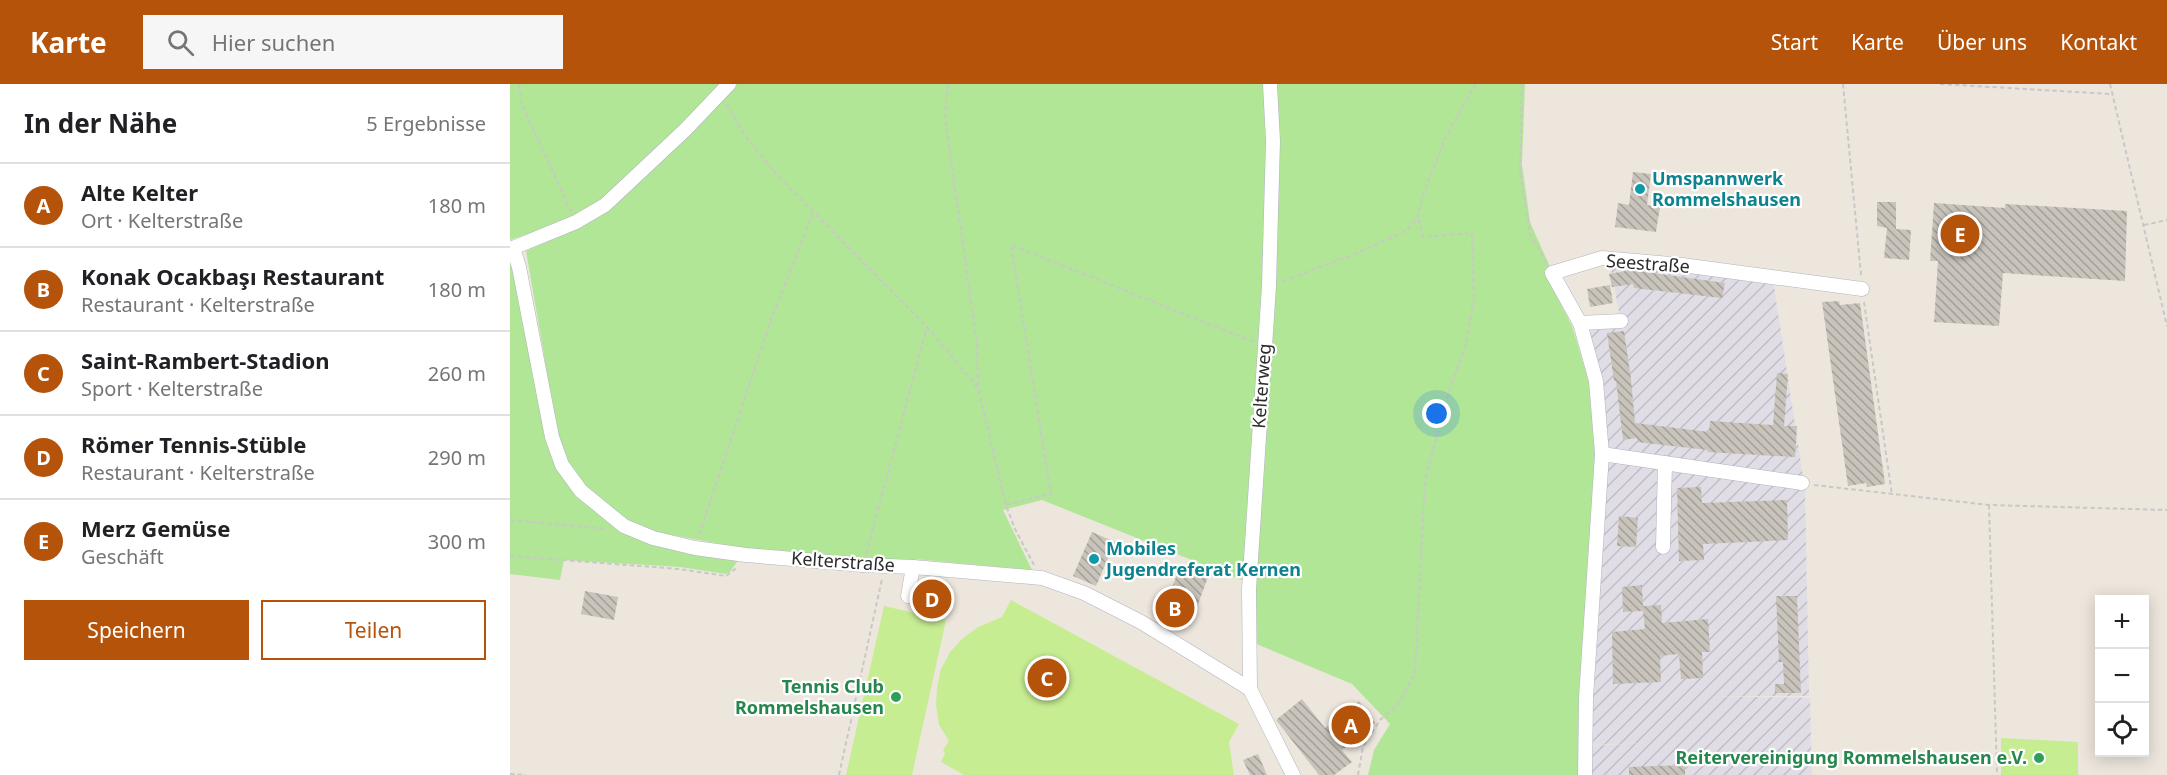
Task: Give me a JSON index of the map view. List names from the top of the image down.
{
  "streets": {
    "street": ["Seestraße", "Kelterweg", "Kelterstraße"]
  },
  "crossings": [
    ["Kelterweg", "Kelterstraße"]
  ],
  "places": [
    "Umspannwerk Rommelshausen",
    "Mobiles Jugendreferat Kernen",
    "Tennis Club Rommelshausen",
    "Reitervereinigung Rommelshausen e.V."
  ],
  "page": {
    "header": "Karte",
    "search": "Hier suchen",
    "nav": [
      "Start",
      "Karte",
      "Über uns",
      "Kontakt"
    ],
    "heading": ["In der Nähe", "5 Ergebnisse"],
    "list": [
      {
        "mark": "A",
        "name": "Alte Kelter",
        "note": "Ort · Kelterstraße",
        "value": "180 m"
      },
      {
        "mark": "B",
        "name": "Konak Ocakbaşı Restaurant",
        "note": "Restaurant · Kelterstraße",
        "value": "180 m"
      },
      {
        "mark": "C",
        "name": "Saint-Rambert-Stadion",
        "note": "Sport · Kelterstraße",
        "value": "260 m"
      },
      {
        "mark": "D",
        "name": "Römer Tennis-Stüble",
        "note": "Restaurant · Kelterstraße",
        "value": "290 m"
      },
      {
        "mark": "E",
        "name": "Merz Gemüse",
        "note": "Geschäft",
        "value": "300 m"
      }
    ],
    "pins": [
      "E",
      "D",
      "B",
      "C",
      "A"
    ],
    "buttons": ["Speichern", "Teilen"],
    "map_buttons": ["+", "−"]
  }
}
